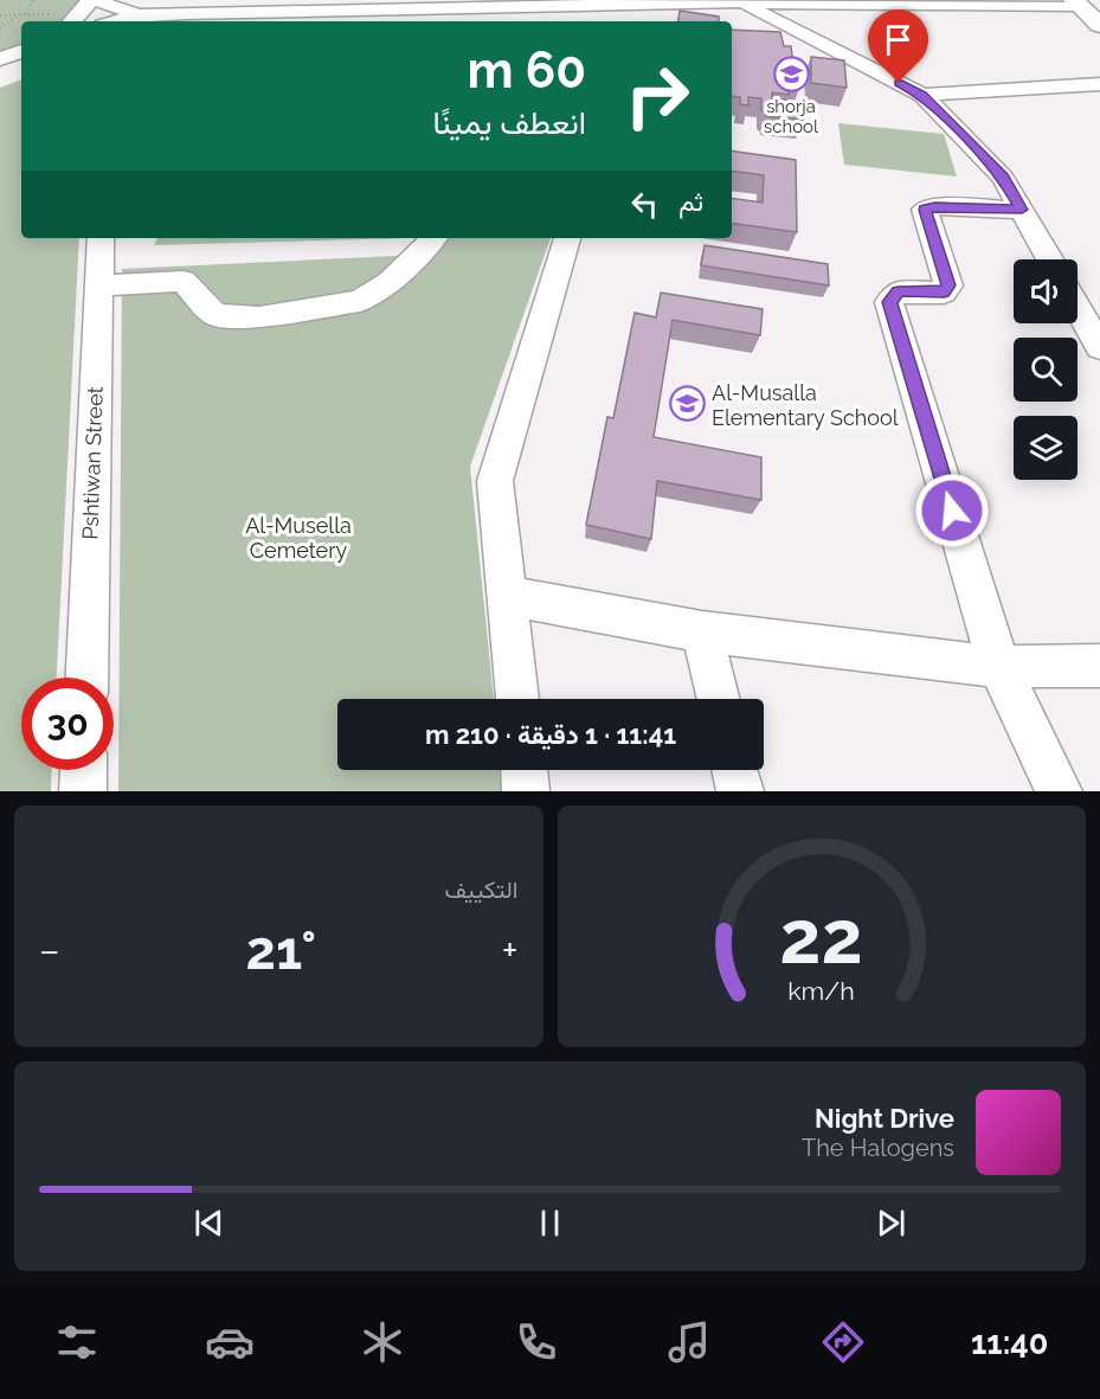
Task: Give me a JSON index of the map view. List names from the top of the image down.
{
  "streets": {
    "street": ["Pshtiwan Street"]
  },
  "parks": ["Al-Musella Cemetery"],
  "places": {
    "school or university": ["shorja school", "Al-Musalla Elementary School"]
  },
  "page": {
    "turn": ["60 m", "انعطف يمينًا"],
    "then": "ثم",
    "limit": "30",
    "trip": "11:41 · 1 دقيقة · 210 m",
    "tile": "التكييف",
    "heat": ["−", "21°", "+"],
    "song": ["Night Drive", "The Halogens"],
    "tabs": "11:40",
    "gauge": ["22", "km/h"]
  }
}
